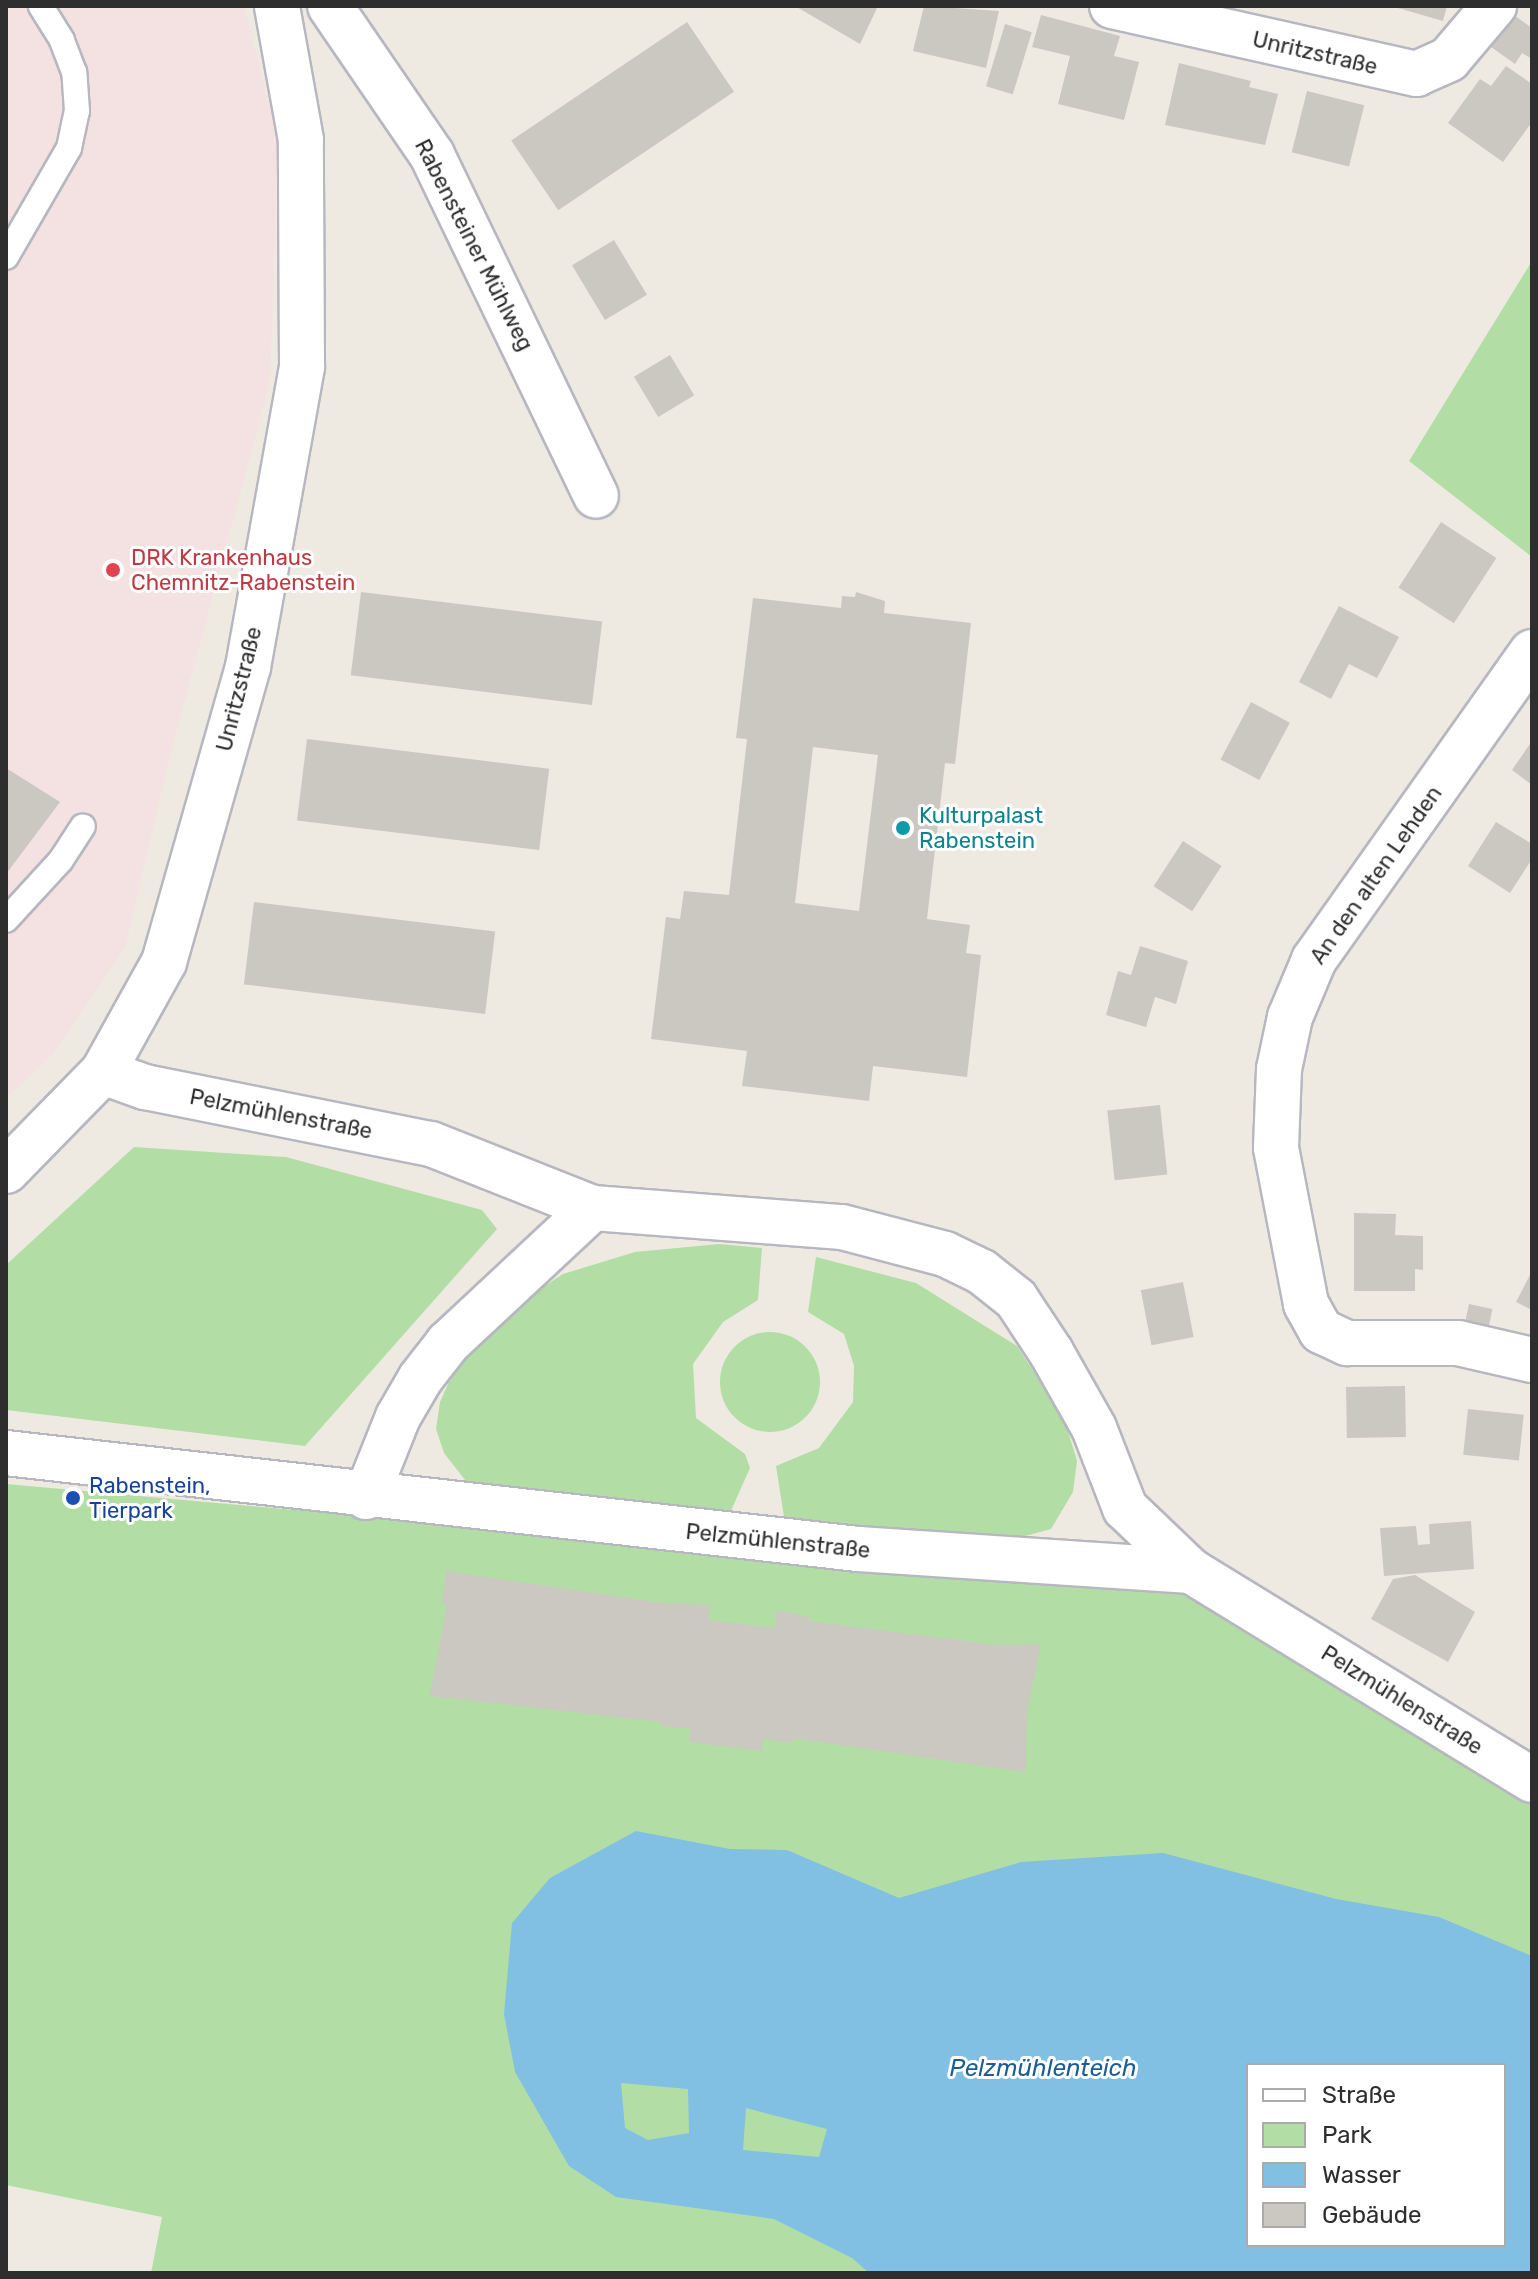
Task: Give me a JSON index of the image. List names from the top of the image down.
{
  "streets": {
    "street": [
      "Unritzstraße",
      "Rabensteiner Mühlweg",
      "An den alten Lehden",
      "Pelzmühlenstraße"
    ]
  },
  "crossings": [
    ["Unritzstraße", "Pelzmühlenstraße"]
  ],
  "water": ["Pelzmühlenteich"],
  "places": ["DRK Krankenhaus Chemnitz-Rabenstein", "Kulturpalast Rabenstein", "Rabenstein, Tierpark"],
  "legend": [
    "Straße",
    "Park",
    "Wasser",
    "Gebäude"
  ]
}
